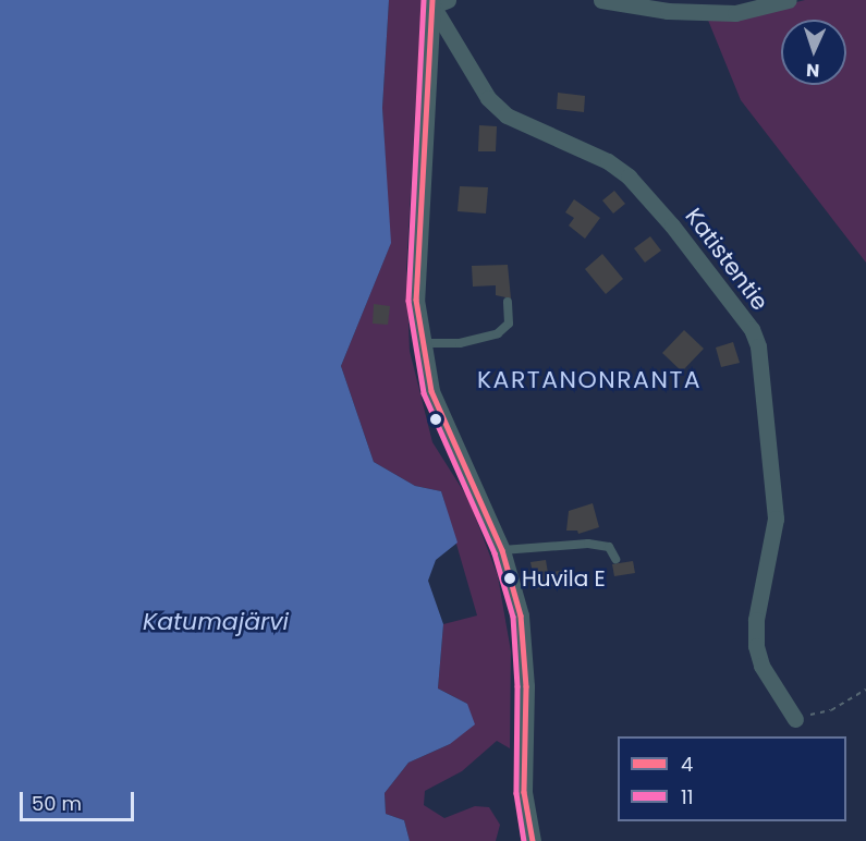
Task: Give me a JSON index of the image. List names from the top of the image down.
{
  "streets": {
    "street": ["Katistentie"]
  },
  "districts": ["KARTANONRANTA"],
  "water": ["Katumajärvi"],
  "places": ["Huvila E"],
  "lines": ["transit line 4", "transit line 11"],
  "legend": ["4", "11"],
  "scale_bar": "50 m",
  "north": "bottom"
}
